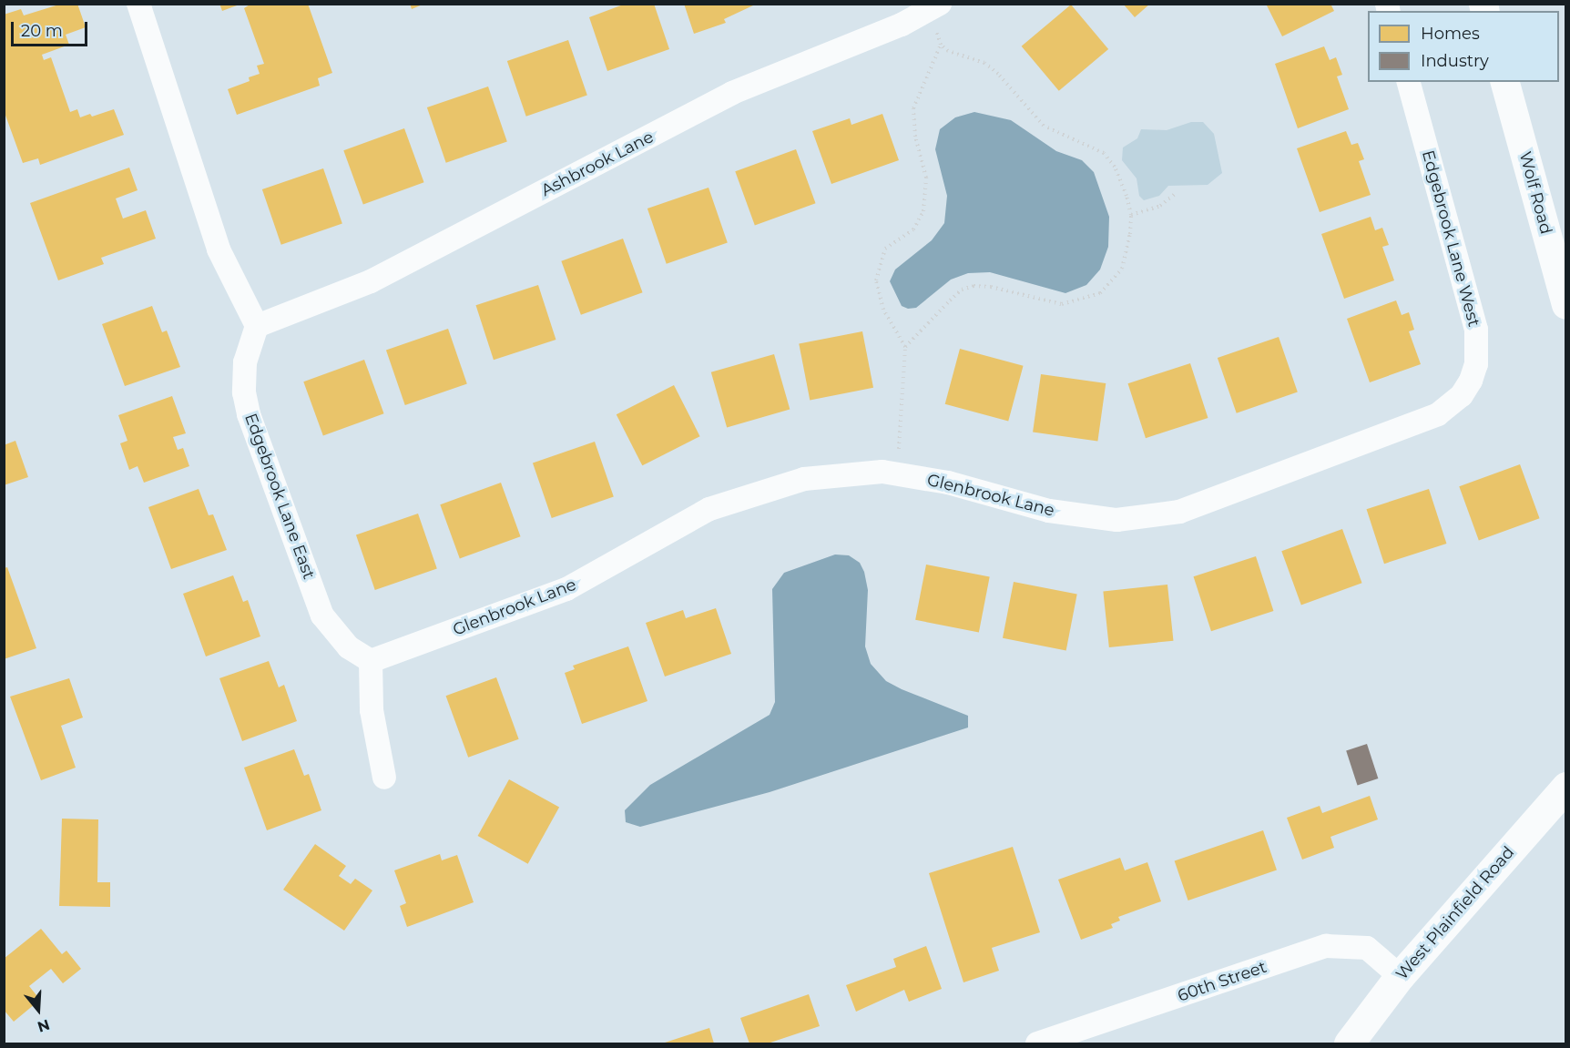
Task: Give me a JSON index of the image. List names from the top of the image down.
{
  "streets": {
    "main road": ["West Plainfield Road"],
    "street": [
      "Ashbrook Lane",
      "Wolf Road",
      "Edgebrook Lane West",
      "Glenbrook Lane",
      "Edgebrook Lane East",
      "60th Street"
    ]
  },
  "crossings": [
    ["Ashbrook Lane", "Edgebrook Lane East"],
    ["Edgebrook Lane West", "Glenbrook Lane"],
    ["Glenbrook Lane", "Edgebrook Lane East"],
    ["West Plainfield Road", "60th Street"]
  ],
  "legend": ["Homes", "Industry"],
  "scale_bar": "20 m",
  "north": "bottom"
}
